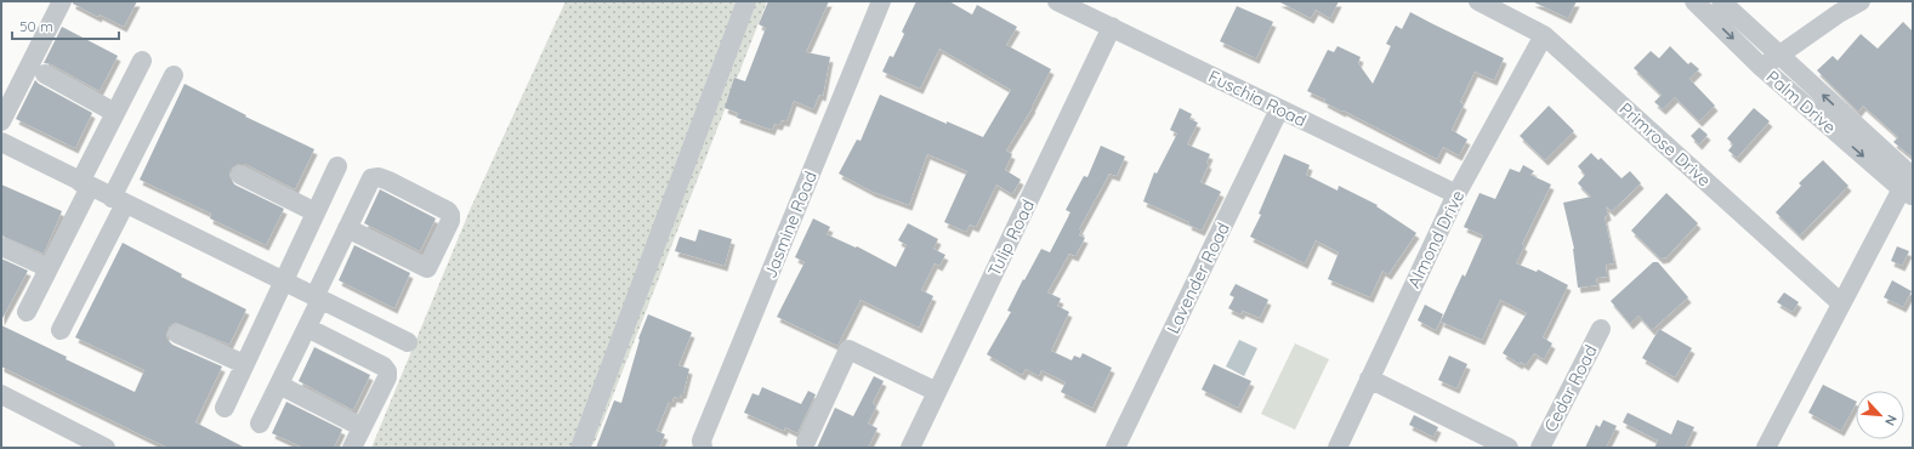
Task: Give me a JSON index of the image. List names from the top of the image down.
{
  "streets": {
    "street": [
      "Fuschia Road",
      "Palm Drive",
      "Primrose Drive",
      "Jasmine Road",
      "Tulip Road",
      "Almond Drive",
      "Lavender Road",
      "Cedar Road"
    ]
  },
  "crossings": [
    ["Fuschia Road", "Tulip Road"],
    ["Fuschia Road", "Almond Drive"],
    ["Fuschia Road", "Lavender Road"],
    ["Primrose Drive", "Almond Drive"]
  ],
  "scale_bar": "50 m",
  "north": "bottom right"
}
